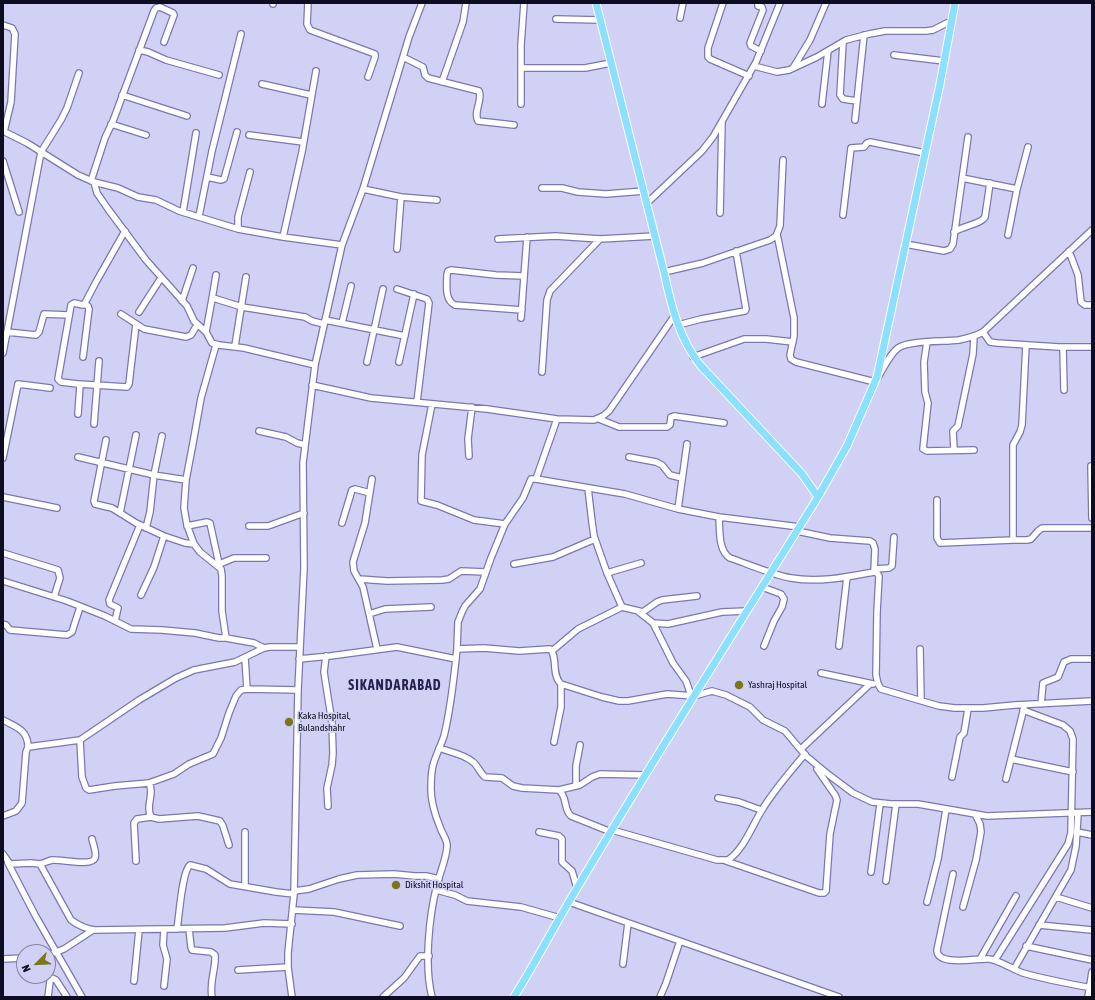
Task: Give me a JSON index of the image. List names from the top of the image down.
{
  "districts": ["SIKANDARABAD"],
  "places": ["Yashraj Hospital", "Kaka Hospital, Bulandshahr", "Dikshit Hospital"],
  "north": "bottom left"
}
